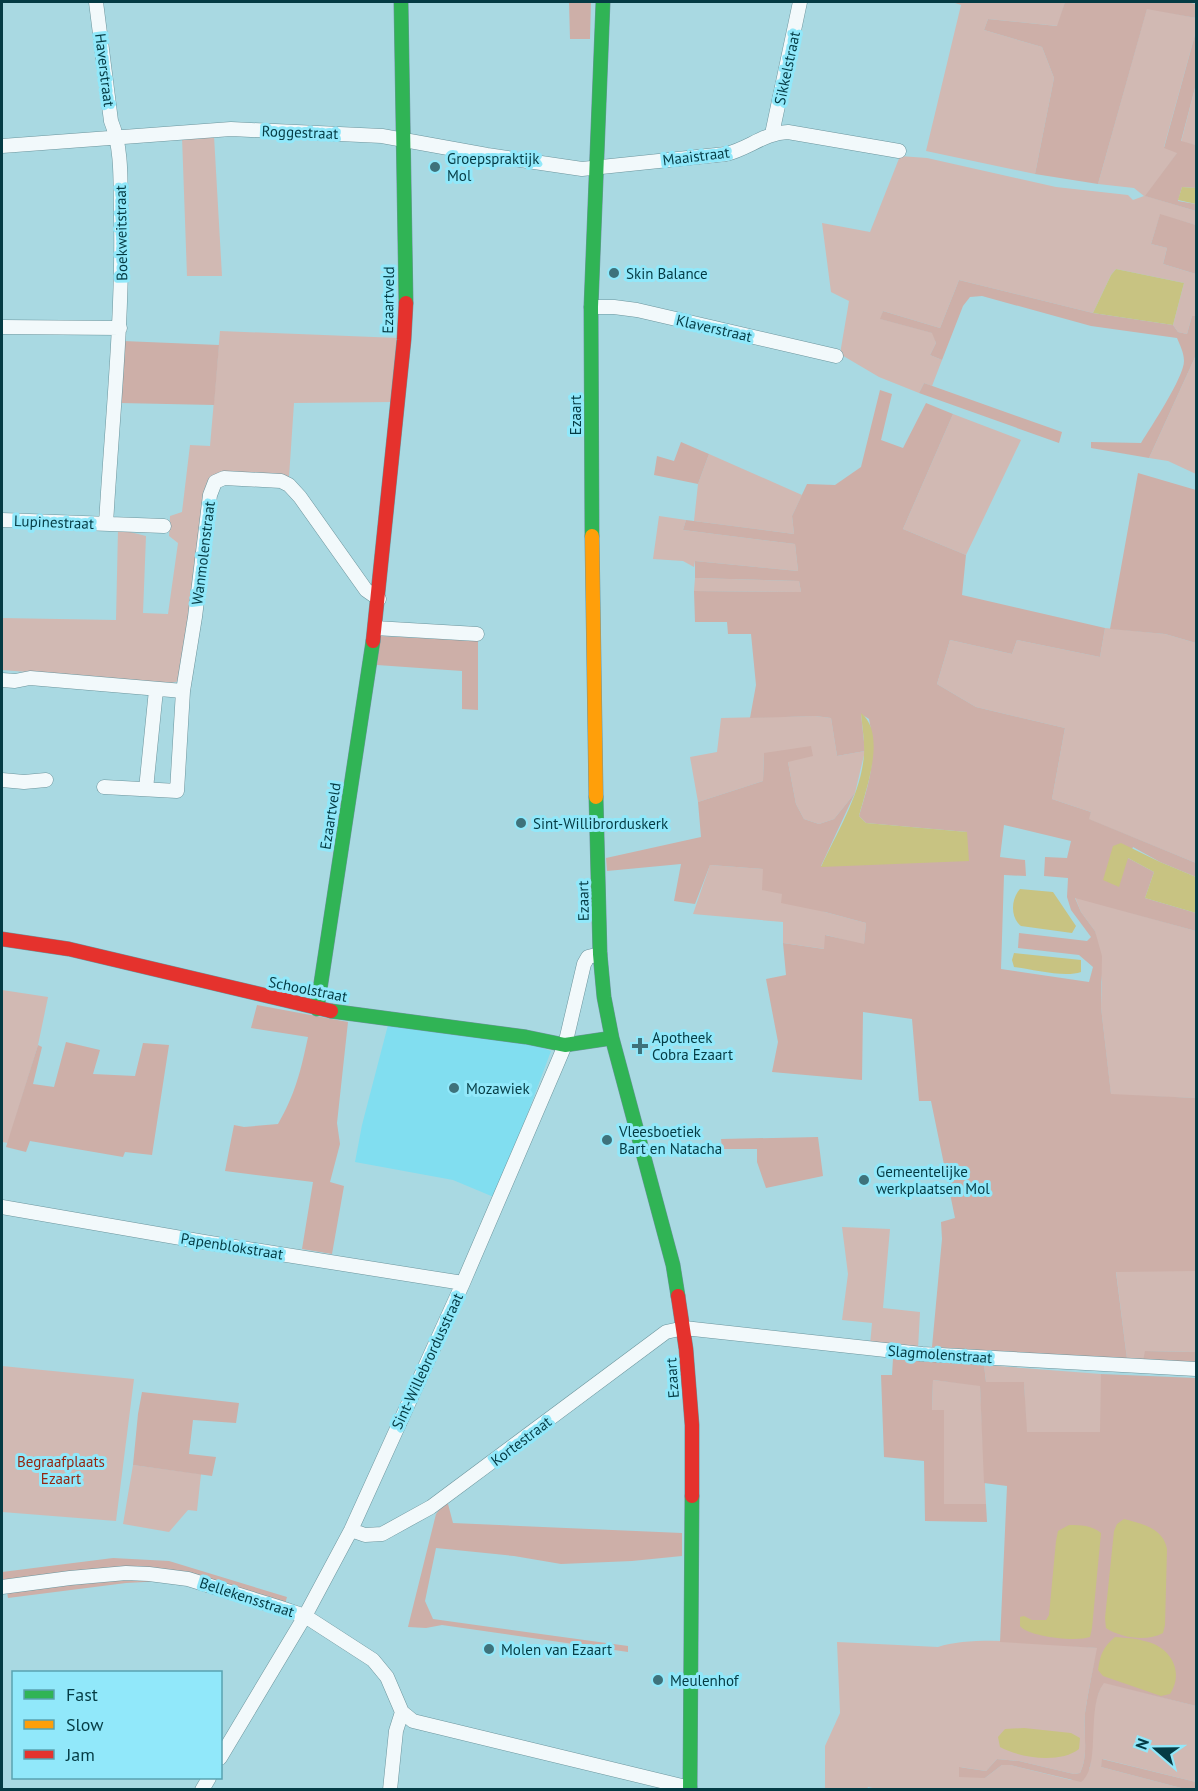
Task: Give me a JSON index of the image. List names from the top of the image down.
{
  "streets": {
    "main road": ["Ezaartveld", "Ezaart", "Schoolstraat"],
    "street": [
      "Sikkelstraat",
      "Haverstraat",
      "Roggestraat",
      "Maaistraat",
      "Boekweitstraat",
      "Klaverstraat",
      "Lupinestraat",
      "Wanmolenstraat",
      "Papenblokstraat",
      "Slagmolenstraat",
      "Sint-Willebrordusstraat",
      "Kortestraat",
      "Bellekensstraat"
    ]
  },
  "crossings": [
    ["Sikkelstraat", "Maaistraat"],
    ["Haverstraat", "Roggestraat"],
    ["Haverstraat", "Boekweitstraat"],
    ["Roggestraat", "Maaistraat"],
    ["Roggestraat", "Boekweitstraat"],
    ["Roggestraat", "Ezaartveld"],
    ["Roggestraat", "Ezaart"],
    ["Maaistraat", "Ezaart"],
    ["Boekweitstraat", "Lupinestraat"],
    ["Ezaartveld", "Wanmolenstraat"],
    ["Ezaartveld", "Schoolstraat"],
    ["Klaverstraat", "Ezaart"],
    ["Ezaart", "Schoolstraat"],
    ["Ezaart", "Slagmolenstraat"],
    ["Ezaart", "Sint-Willebrordusstraat"],
    ["Ezaart", "Kortestraat"],
    ["Schoolstraat", "Sint-Willebrordusstraat"],
    ["Papenblokstraat", "Sint-Willebrordusstraat"],
    ["Slagmolenstraat", "Kortestraat"],
    ["Sint-Willebrordusstraat", "Kortestraat"],
    ["Sint-Willebrordusstraat", "Bellekensstraat"]
  ],
  "parks": ["Begraafplaats Ezaart"],
  "places": {
    "other": [
      "Groepspraktijk Mol",
      "Skin Balance",
      "Sint-Willibrorduskerk",
      "Mozawiek",
      "Vleesboetiek Bart en Natacha",
      "Gemeentelijke werkplaatsen Mol",
      "Molen van Ezaart",
      "Meulenhof"
    ],
    "health": ["Apotheek Cobra Ezaart"]
  },
  "legend": ["Fast", "Slow", "Jam"],
  "north": "left"
}
